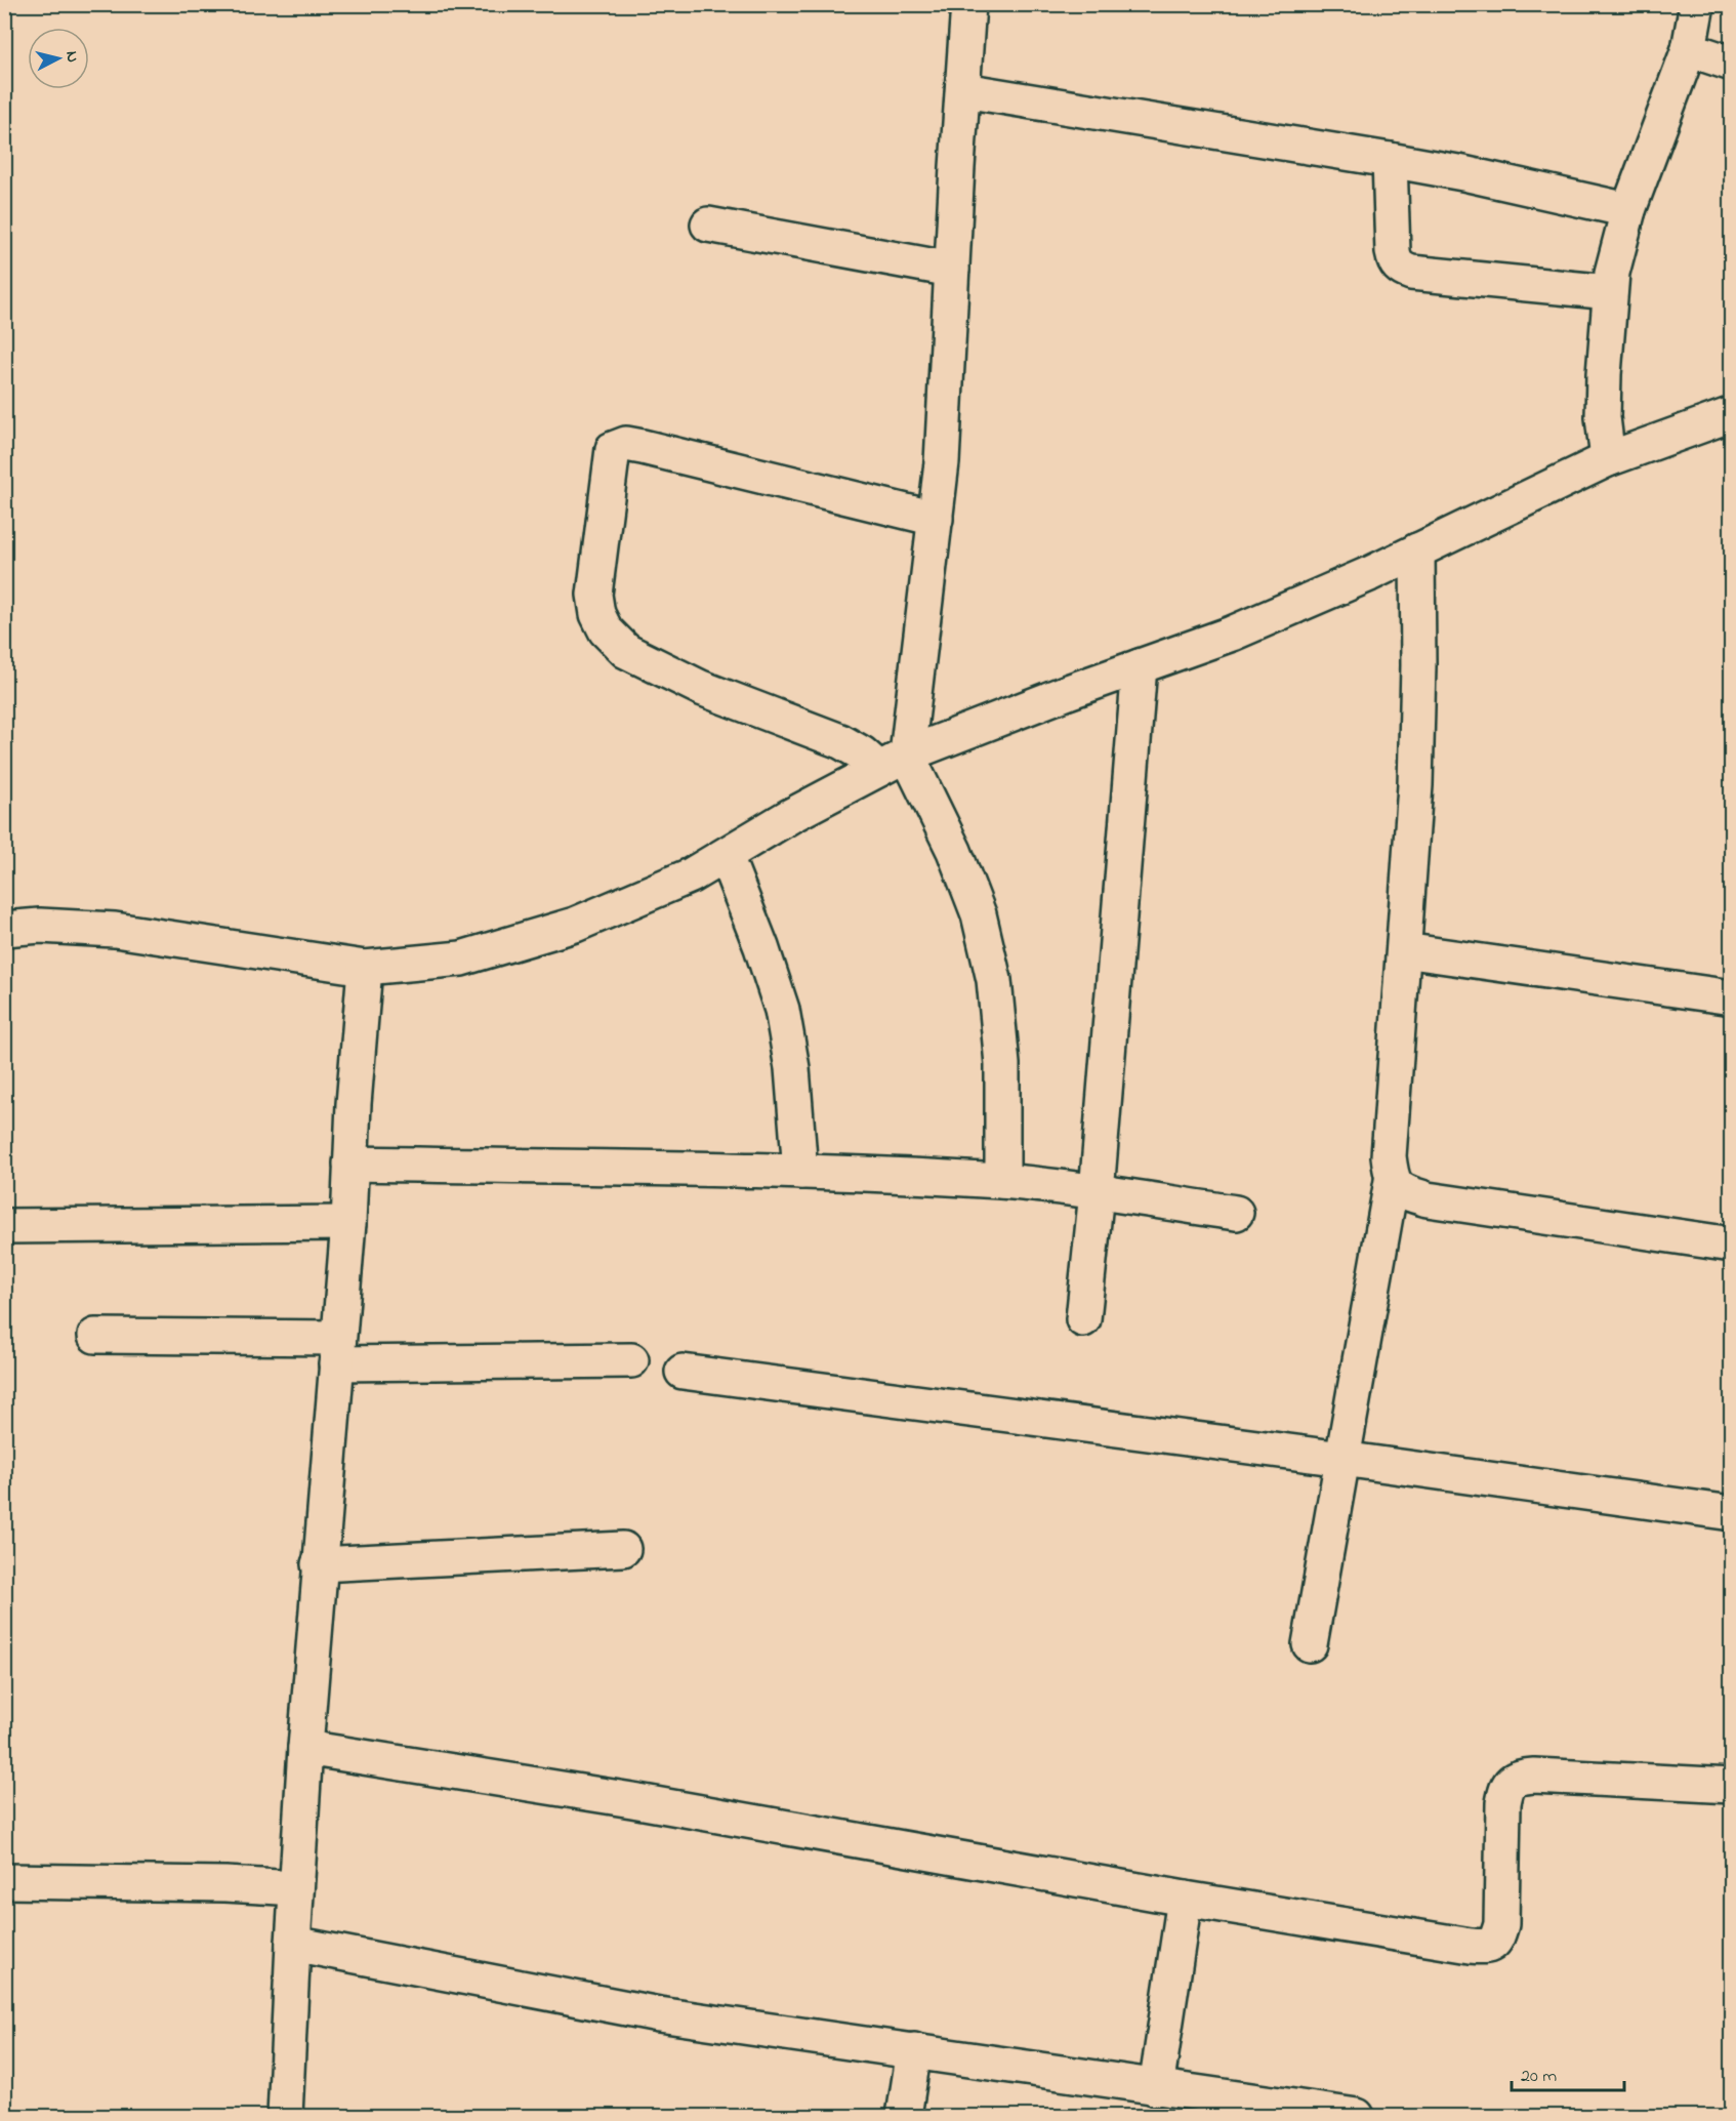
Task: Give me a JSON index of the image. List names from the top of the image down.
{
  "scale_bar": "20 m",
  "north": "right"
}
